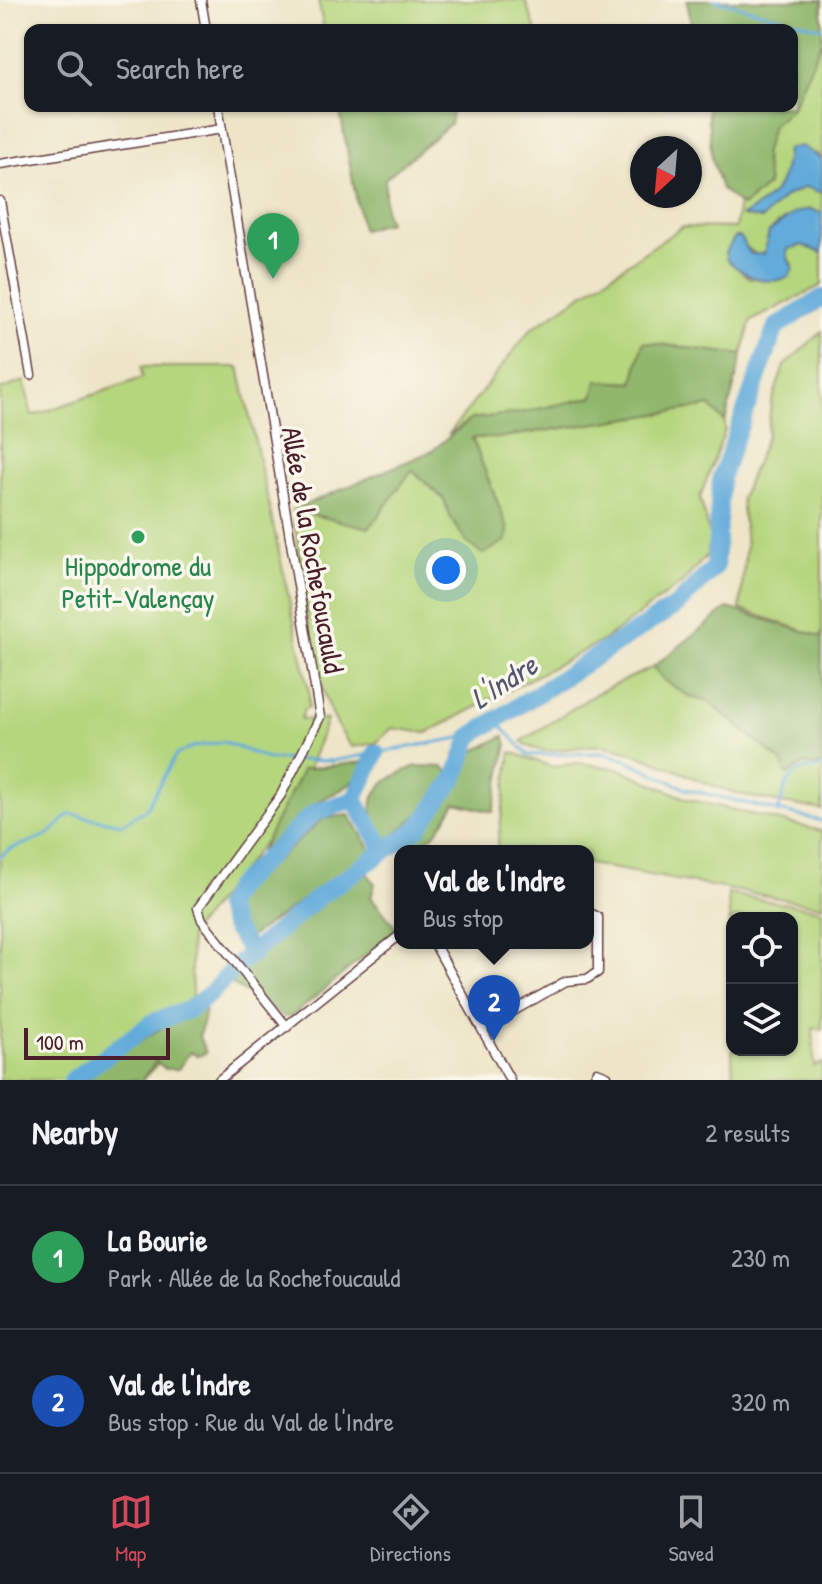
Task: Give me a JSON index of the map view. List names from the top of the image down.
{
  "streets": {
    "street": ["Allée de la Rochefoucauld"]
  },
  "water": ["L'Indre"],
  "places": ["Hippodrome du Petit-Valençay"],
  "scale_bar": "100 m",
  "north": "bottom left",
  "page": {
    "search": "Search here",
    "pins": ["1", "2"],
    "popup": ["Val de l'Indre", "Bus stop"],
    "scale": "100 m",
    "heading": ["Nearby", "2 results"],
    "list": [
      {
        "mark": "1",
        "name": "La Bourie",
        "note": "Park · Allée de la Rochefoucauld",
        "value": "230 m"
      },
      {
        "mark": "2",
        "name": "Val de l'Indre",
        "note": "Bus stop · Rue du Val de l'Indre",
        "value": "320 m"
      }
    ],
    "nav": ["Map", "Directions", "Saved"]
  }
}
